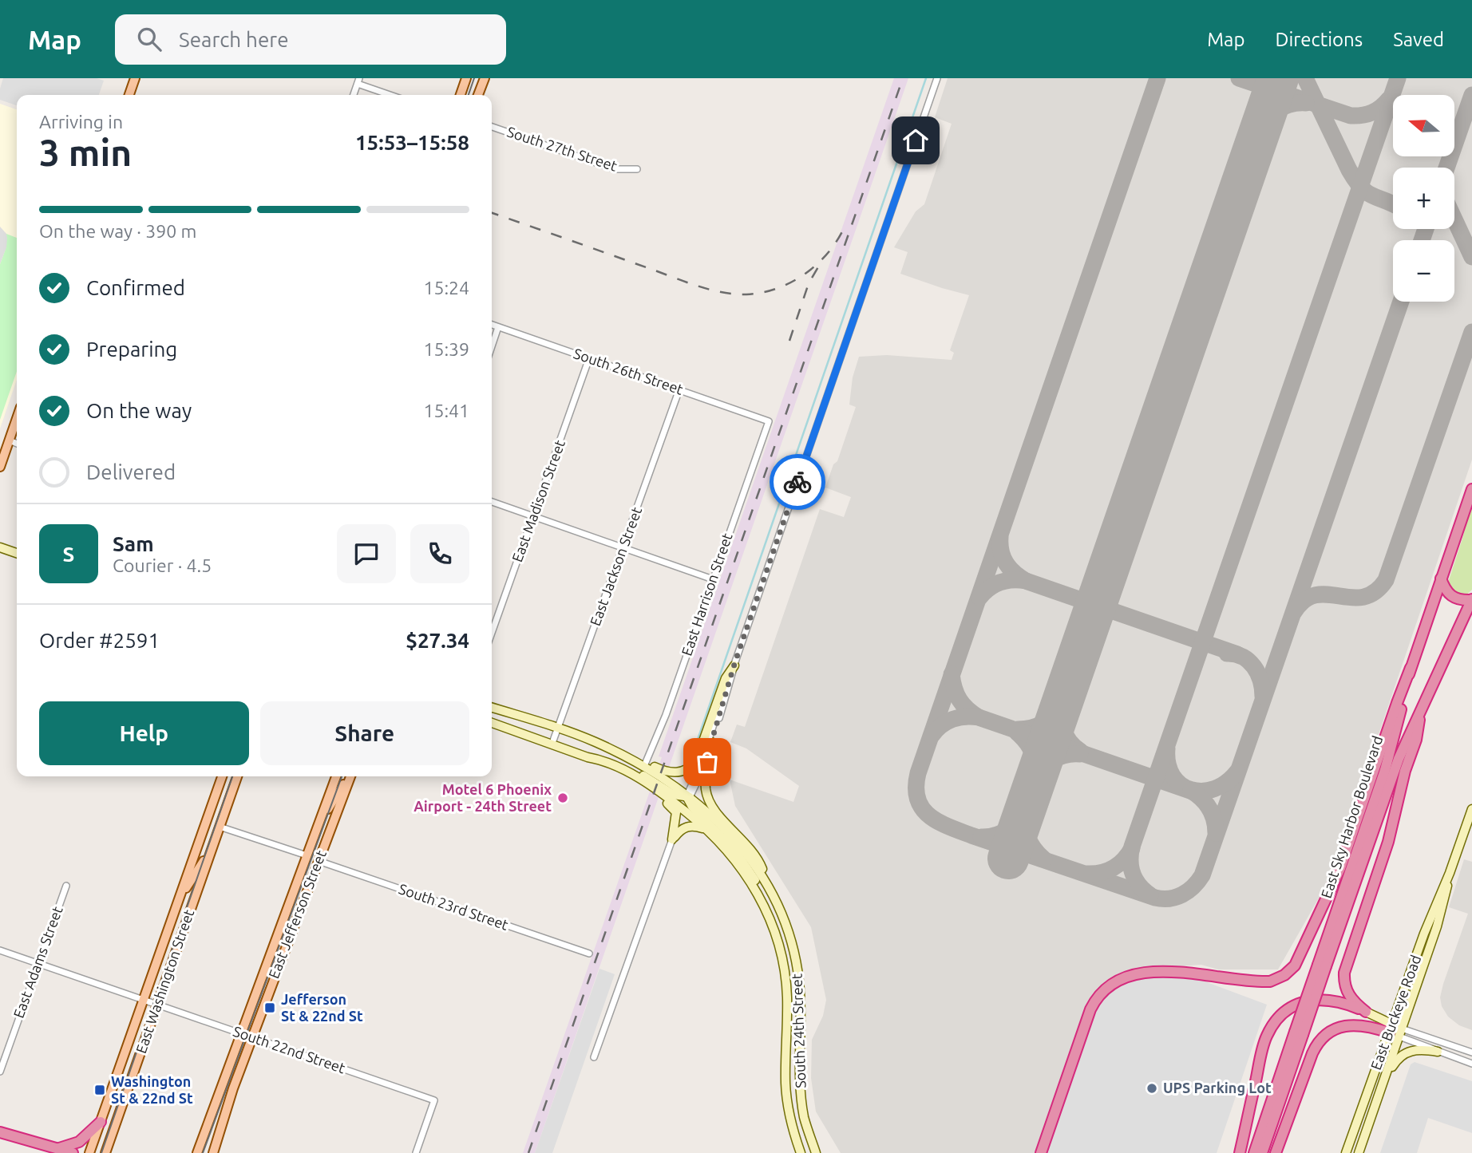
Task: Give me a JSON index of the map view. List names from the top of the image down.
{
  "streets": {
    "highway": ["East Sky Harbor Boulevard"],
    "main road": [
      "East Jefferson Street",
      "East Washington Street",
      "East Buckeye Road",
      "South 24th Street"
    ],
    "street": [
      "South 27th Street",
      "South 26th Street",
      "East Madison Street",
      "East Jackson Street",
      "East Harrison Street",
      "South 23rd Street",
      "East Adams Street",
      "South 22nd Street"
    ]
  },
  "crossings": [
    ["South 26th Street", "East Madison Street"],
    ["South 26th Street", "East Jackson Street"],
    ["South 26th Street", "East Harrison Street"],
    ["East Jackson Street", "South 24th Street"],
    ["East Harrison Street", "South 24th Street"],
    ["South 23rd Street", "East Jefferson Street"],
    ["East Jefferson Street", "South 22nd Street"],
    ["East Adams Street", "South 22nd Street"],
    ["East Washington Street", "South 22nd Street"]
  ],
  "places": {
    "other": ["Motel 6 Phoenix Airport - 24th Street", "UPS Parking Lot"],
    "transit": ["Jefferson St & 22nd St", "Washington St & 22nd St"]
  },
  "north": "left",
  "page": {
    "header": "Map",
    "search": "Search here",
    "nav": ["Map", "Directions", "Saved"],
    "map_buttons": ["+", "−"],
    "heading": ["3 min", "Arriving in", "15:53–15:58"],
    "panel": [
      "Sam",
      "Courier · 4.5",
      "Order #2591",
      "$27.34"
    ],
    "bar": "On the way · 390 m",
    "list": [
      ["Confirmed", "15:24"],
      ["Preparing", "15:39"],
      ["On the way", "15:41"],
      "Delivered"
    ],
    "round": "S",
    "buttons": ["Help", "Share"]
  }
}
